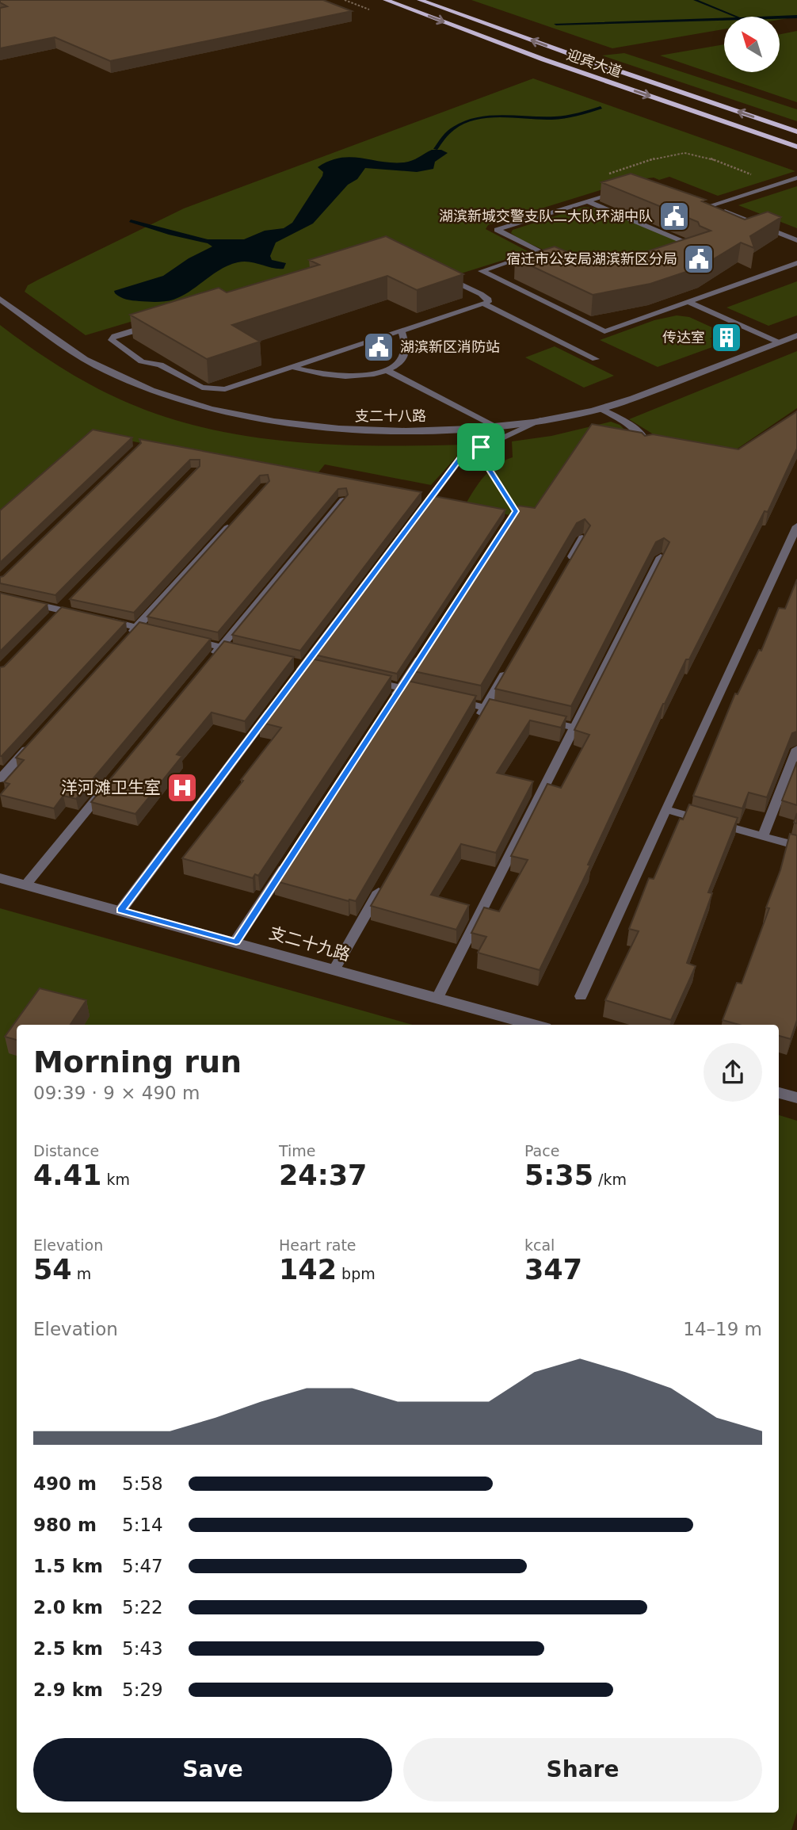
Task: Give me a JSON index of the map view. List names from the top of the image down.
{
  "streets": {
    "highway": ["迎宾大道"],
    "street": ["支二十八路", "支二十九路"]
  },
  "places": {
    "public building": ["湖滨新城交警支队二大队环湖中队", "宿迁市公安局湖滨新区分局", "湖滨新区消防站"],
    "building": ["传达室"],
    "hospital": ["洋河滩卫生室"]
  },
  "north": "top left",
  "page": {
    "heading": ["Morning run", "09:39 · 9 × 490 m"],
    "stats": [
      ["Distance", "4.41 km"],
      ["Time", "24:37"],
      ["Pace", "5:35 /km"],
      ["Elevation", "54 m"],
      ["Heart rate", "142 bpm"],
      ["kcal", "347"]
    ],
    "chart": ["Elevation", "14–19 m"],
    "list": [
      {
        "name": "490 m",
        "note": "5:58"
      },
      {
        "name": "980 m",
        "note": "5:14"
      },
      {
        "name": "1.5 km",
        "note": "5:47"
      },
      {
        "name": "2.0 km",
        "note": "5:22"
      },
      {
        "name": "2.5 km",
        "note": "5:43"
      },
      {
        "name": "2.9 km",
        "note": "5:29"
      }
    ],
    "buttons": ["Save", "Share"]
  }
}
